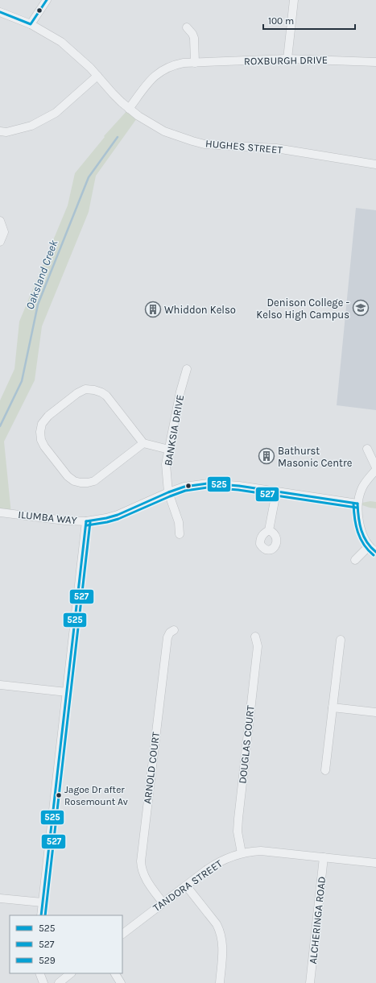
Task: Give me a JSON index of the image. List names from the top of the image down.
{
  "streets": {
    "street": [
      "ROXBURGH DRIVE",
      "HUGHES STREET",
      "BANKSIA DRIVE",
      "ILUMBA WAY",
      "DOUGLAS COURT",
      "ARNOLD COURT",
      "TANDORA STREET",
      "ALCHERINGA ROAD"
    ]
  },
  "crossings": [
    ["ROXBURGH DRIVE", "HUGHES STREET"],
    ["BANKSIA DRIVE", "ILUMBA WAY"],
    ["DOUGLAS COURT", "TANDORA STREET"],
    ["ARNOLD COURT", "TANDORA STREET"],
    ["TANDORA STREET", "ALCHERINGA ROAD"]
  ],
  "water": ["Oaksland Creek"],
  "places": {
    "school or university": ["Denison College - Kelso High Campus"],
    "building": ["Whiddon Kelso", "Bathurst Masonic Centre"],
    "other": ["Jagoe Dr after Rosemount Av"]
  },
  "lines": ["transit line 529", "transit line 525", "transit line 527"],
  "legend": ["525", "527", "529"],
  "scale_bar": "100 m"
}
